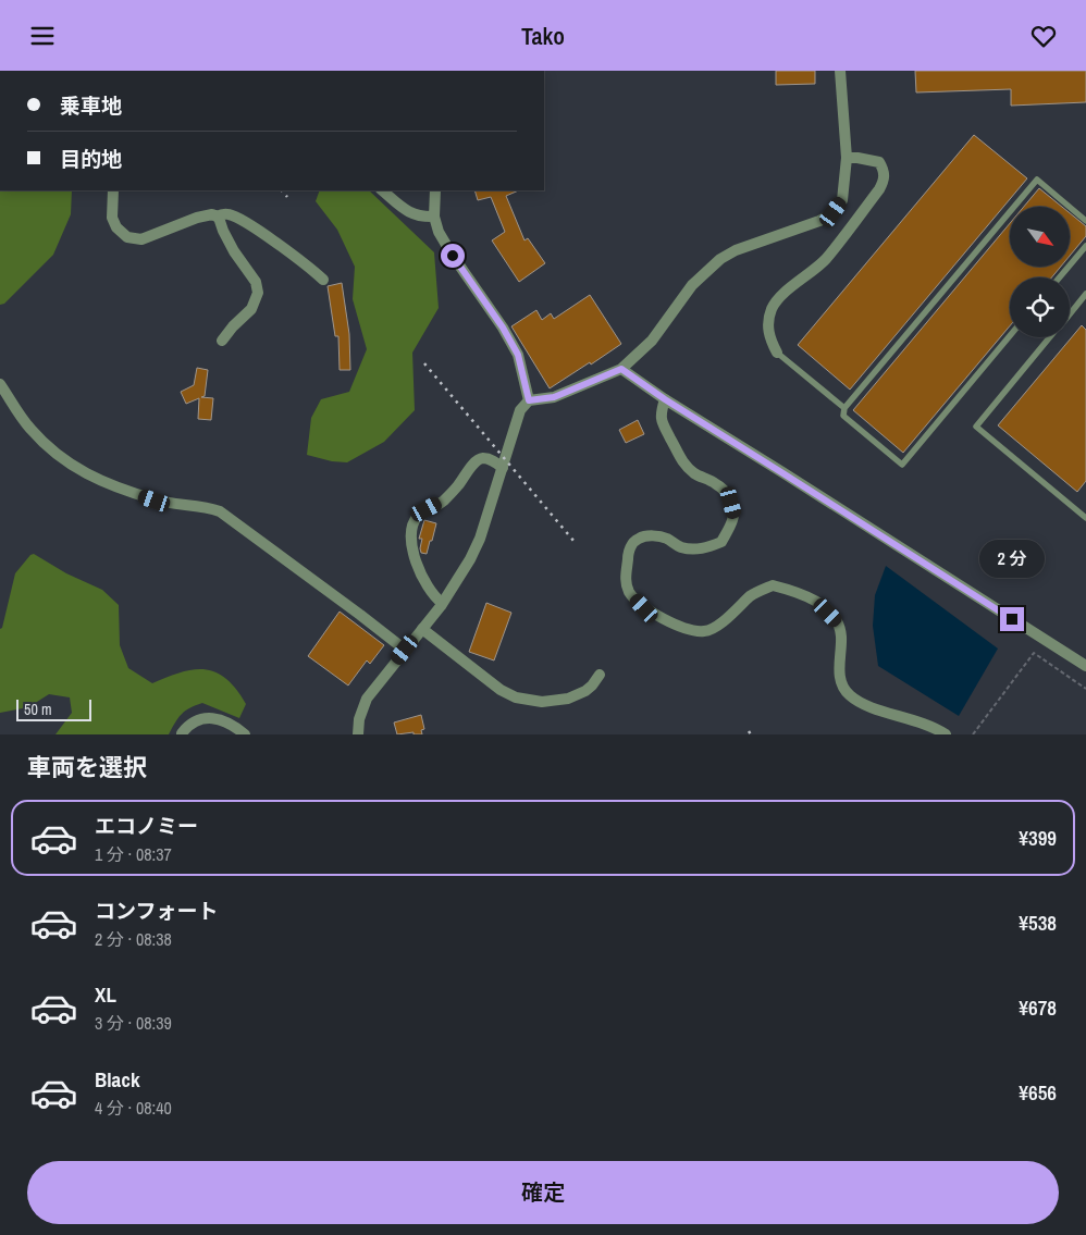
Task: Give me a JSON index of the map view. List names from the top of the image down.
{
  "scale_bar": "50 m",
  "north": "bottom right",
  "page": {
    "header": "Tako",
    "banner": ["乗車地", "目的地"],
    "bubble": "2 分",
    "scale": "50 m",
    "heading": "車両を選択",
    "list": [
      {
        "name": "エコノミー",
        "note": "1 分 · 08:37",
        "value": "¥399"
      },
      {
        "name": "コンフォート",
        "note": "2 分 · 08:38",
        "value": "¥538"
      },
      {
        "name": "XL",
        "note": "3 分 · 08:39",
        "value": "¥678"
      },
      {
        "name": "Black",
        "note": "4 分 · 08:40",
        "value": "¥656"
      }
    ],
    "buttons": "確定"
  }
}
